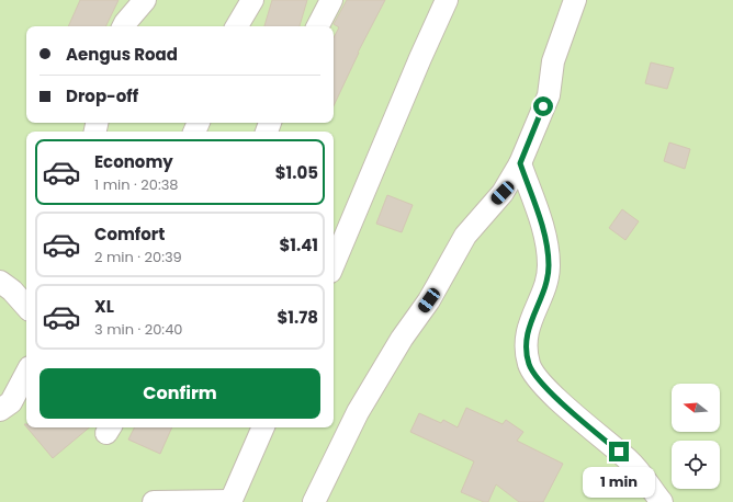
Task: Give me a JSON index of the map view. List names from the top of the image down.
{
  "north": "left",
  "page": {
    "banner": ["Aengus Road", "Drop-off"],
    "list": [
      {
        "name": "Economy",
        "note": "1 min · 20:38",
        "value": "$1.05"
      },
      {
        "name": "Comfort",
        "note": "2 min · 20:39",
        "value": "$1.41"
      },
      {
        "name": "XL",
        "note": "3 min · 20:40",
        "value": "$1.78"
      }
    ],
    "buttons": "Confirm",
    "bubble": "1 min"
  }
}
